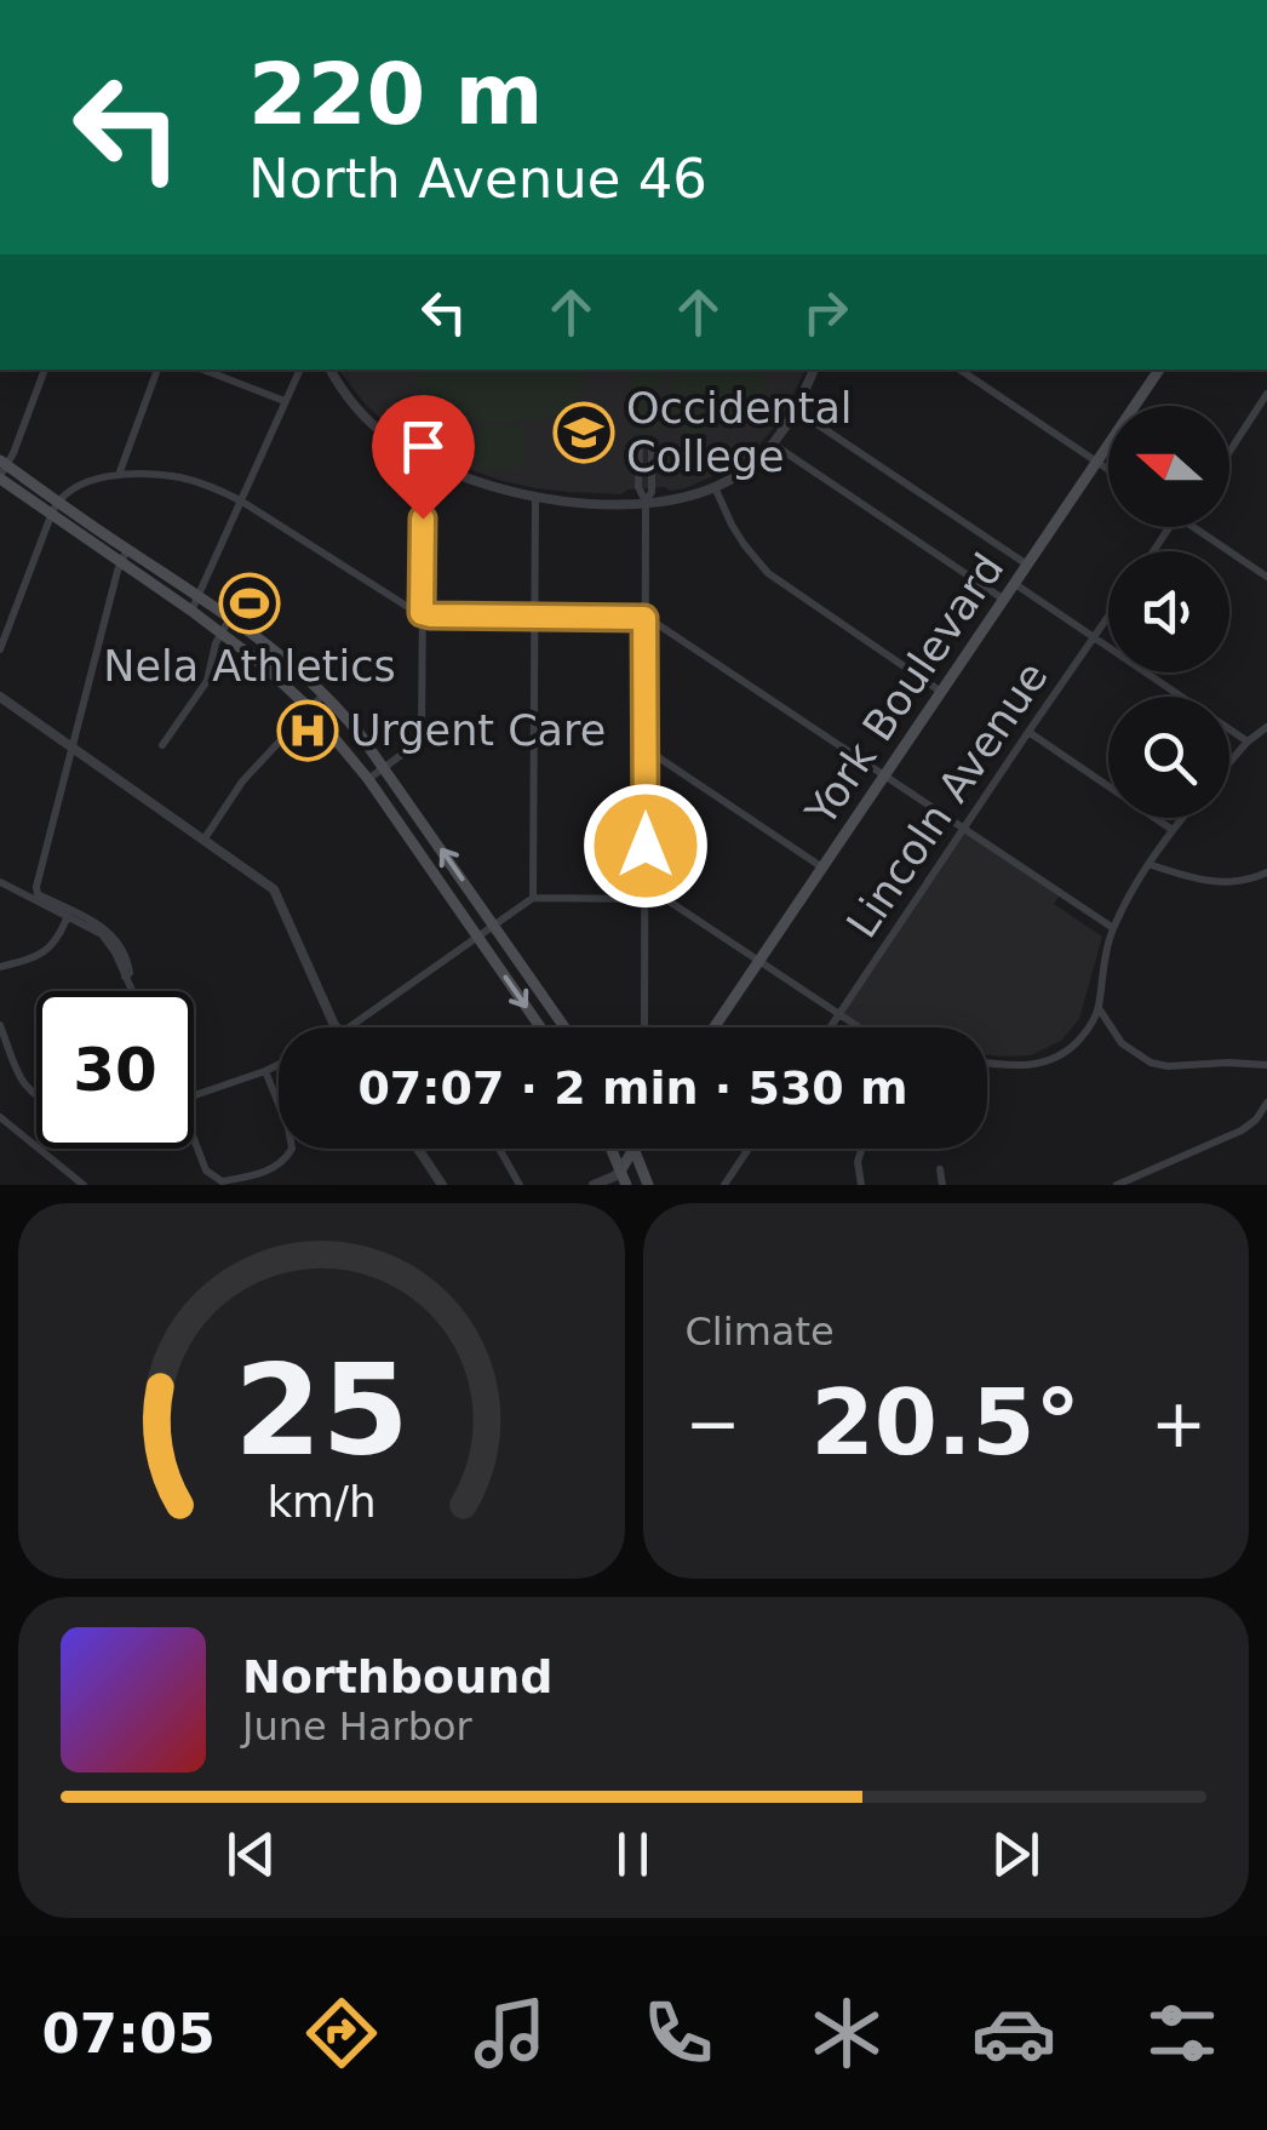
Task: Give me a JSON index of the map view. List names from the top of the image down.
{
  "streets": {
    "main road": ["York Boulevard"],
    "street": ["Lincoln Avenue"]
  },
  "places": {
    "school or university": ["Occidental College"],
    "sports": ["Nela Athletics"],
    "hospital": ["Urgent Care"]
  },
  "north": "left",
  "page": {
    "turn": ["220 m", "North Avenue 46"],
    "limit": "30",
    "trip": "07:07 · 2 min · 530 m",
    "tile": "Climate",
    "heat": ["−", "20.5°", "+"],
    "song": ["Northbound", "June Harbor"],
    "tabs": "07:05",
    "gauge": ["25", "km/h"]
  }
}
